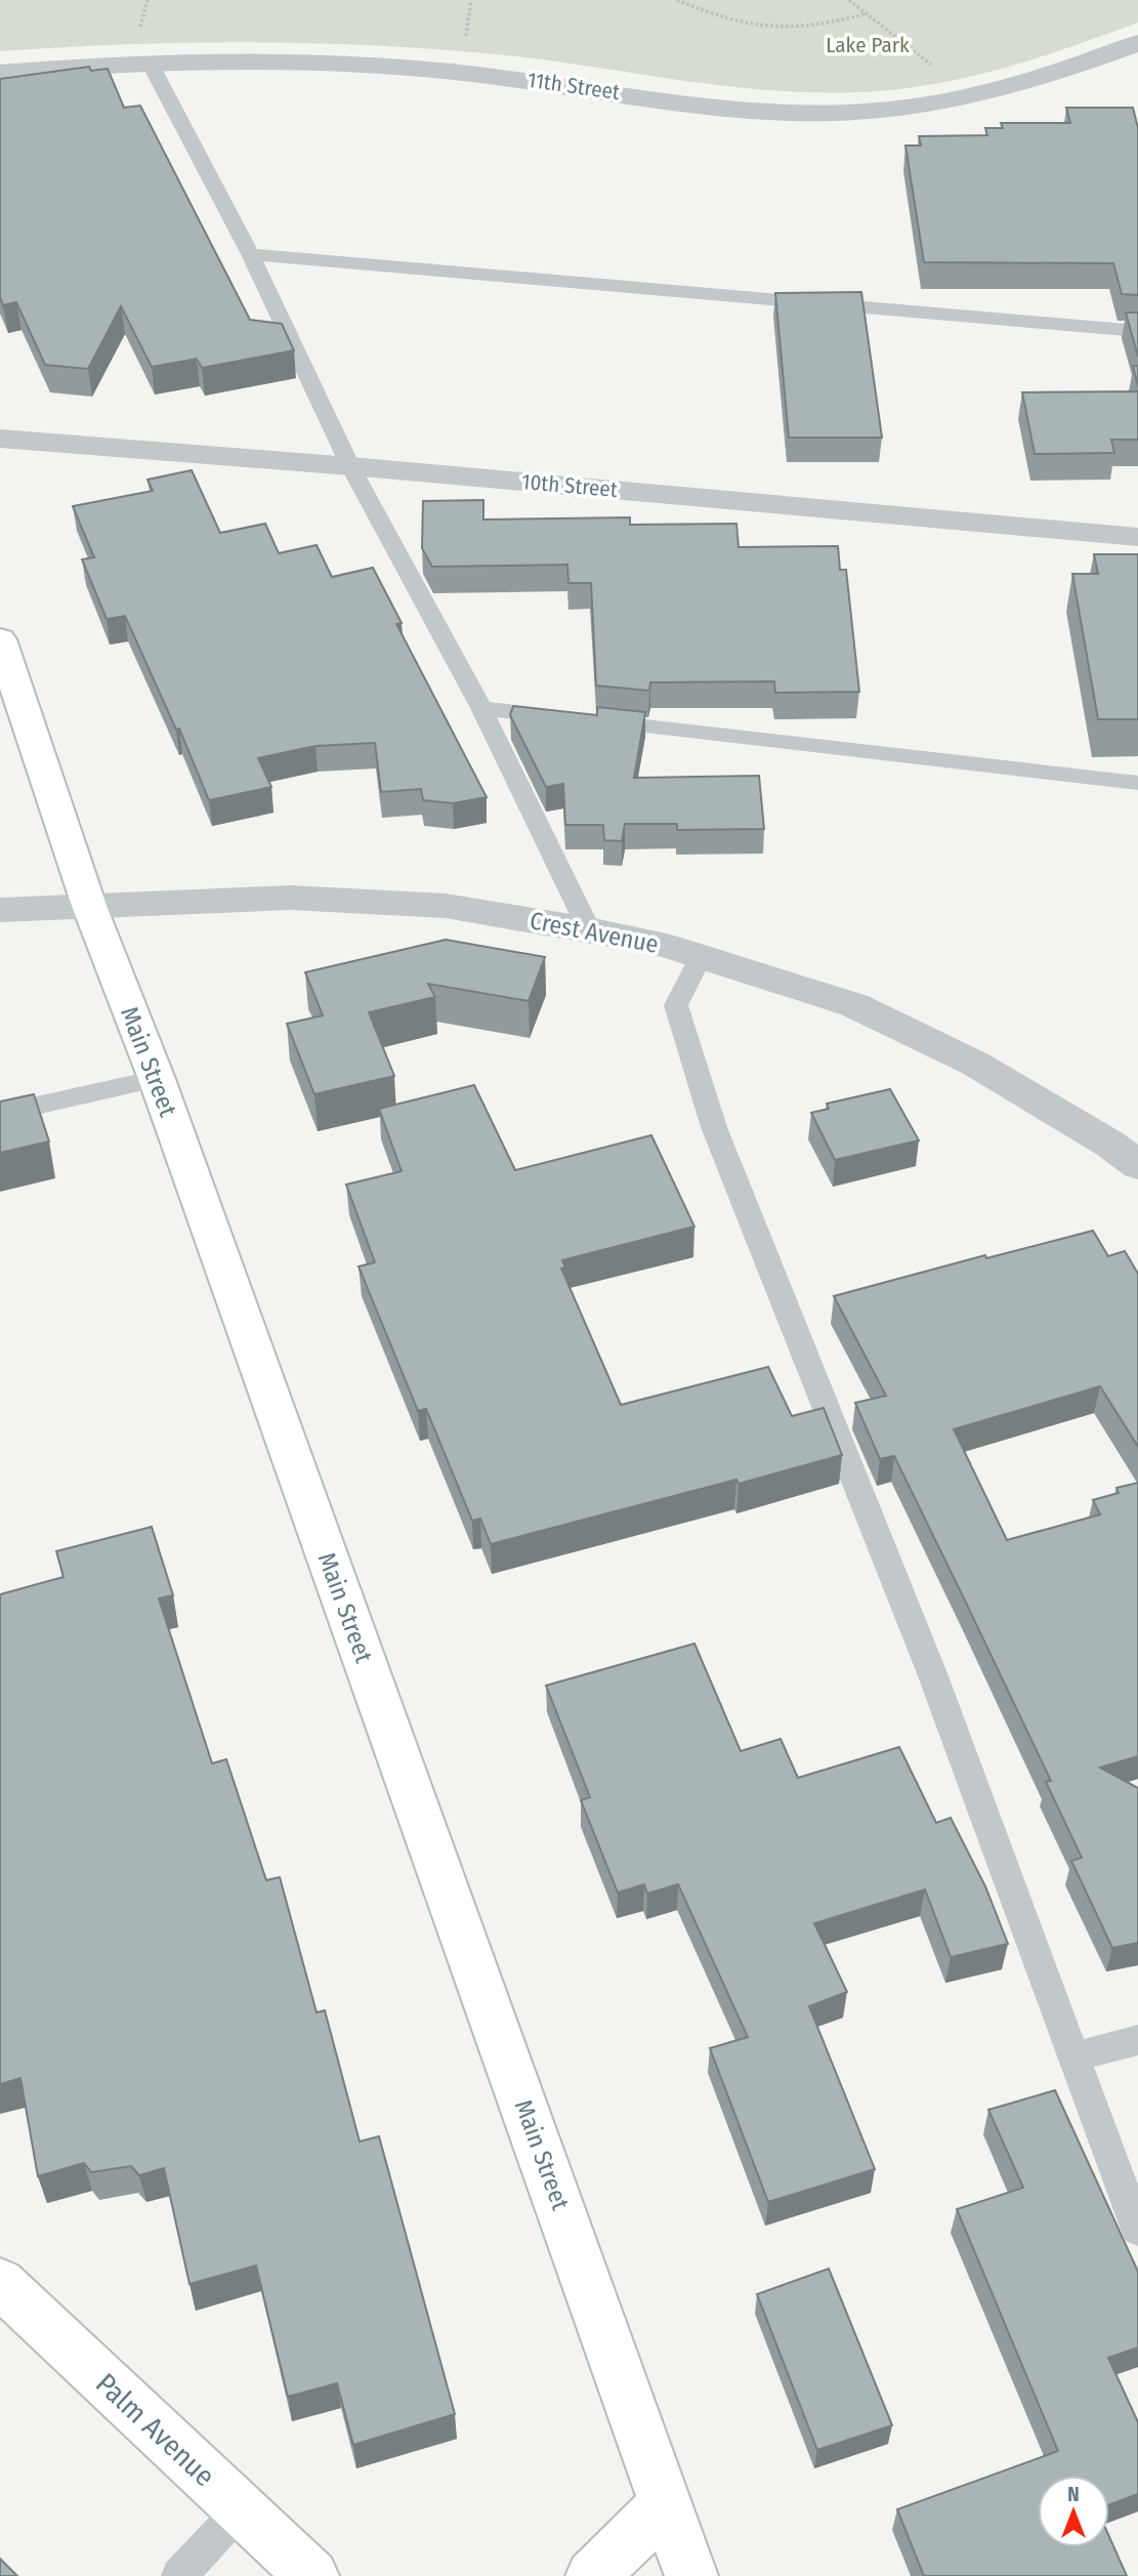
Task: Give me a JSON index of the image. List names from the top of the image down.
{
  "streets": {
    "main road": ["Main Street", "Palm Avenue"],
    "street": ["11th Street", "10th Street", "Crest Avenue"]
  },
  "crossings": [
    ["Crest Avenue", "Main Street"]
  ],
  "parks": ["Lake Park"],
  "north": "top"
}
